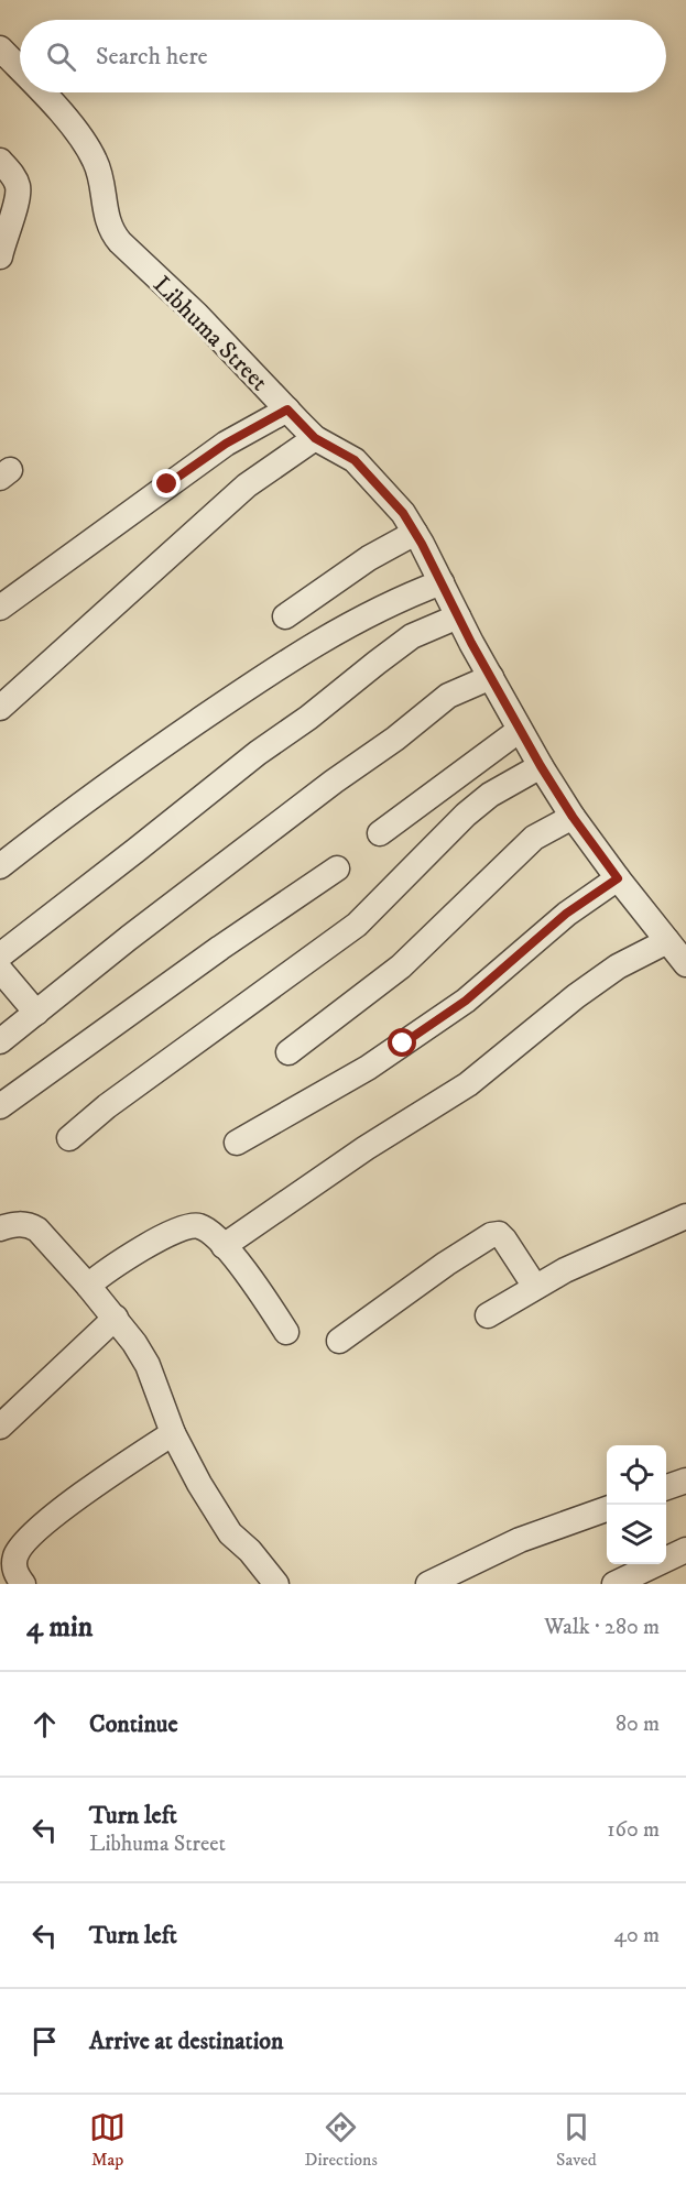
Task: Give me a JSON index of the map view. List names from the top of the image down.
{
  "streets": {
    "street": ["Libhuma Street"]
  },
  "page": {
    "search": "Search here",
    "heading": ["4 min", "Walk · 280 m"],
    "list": [
      ["Continue", "80 m"],
      ["Turn left", "Libhuma Street", "160 m"],
      ["Turn left", "40 m"],
      "Arrive at destination"
    ],
    "nav": ["Map", "Directions", "Saved"]
  }
}
